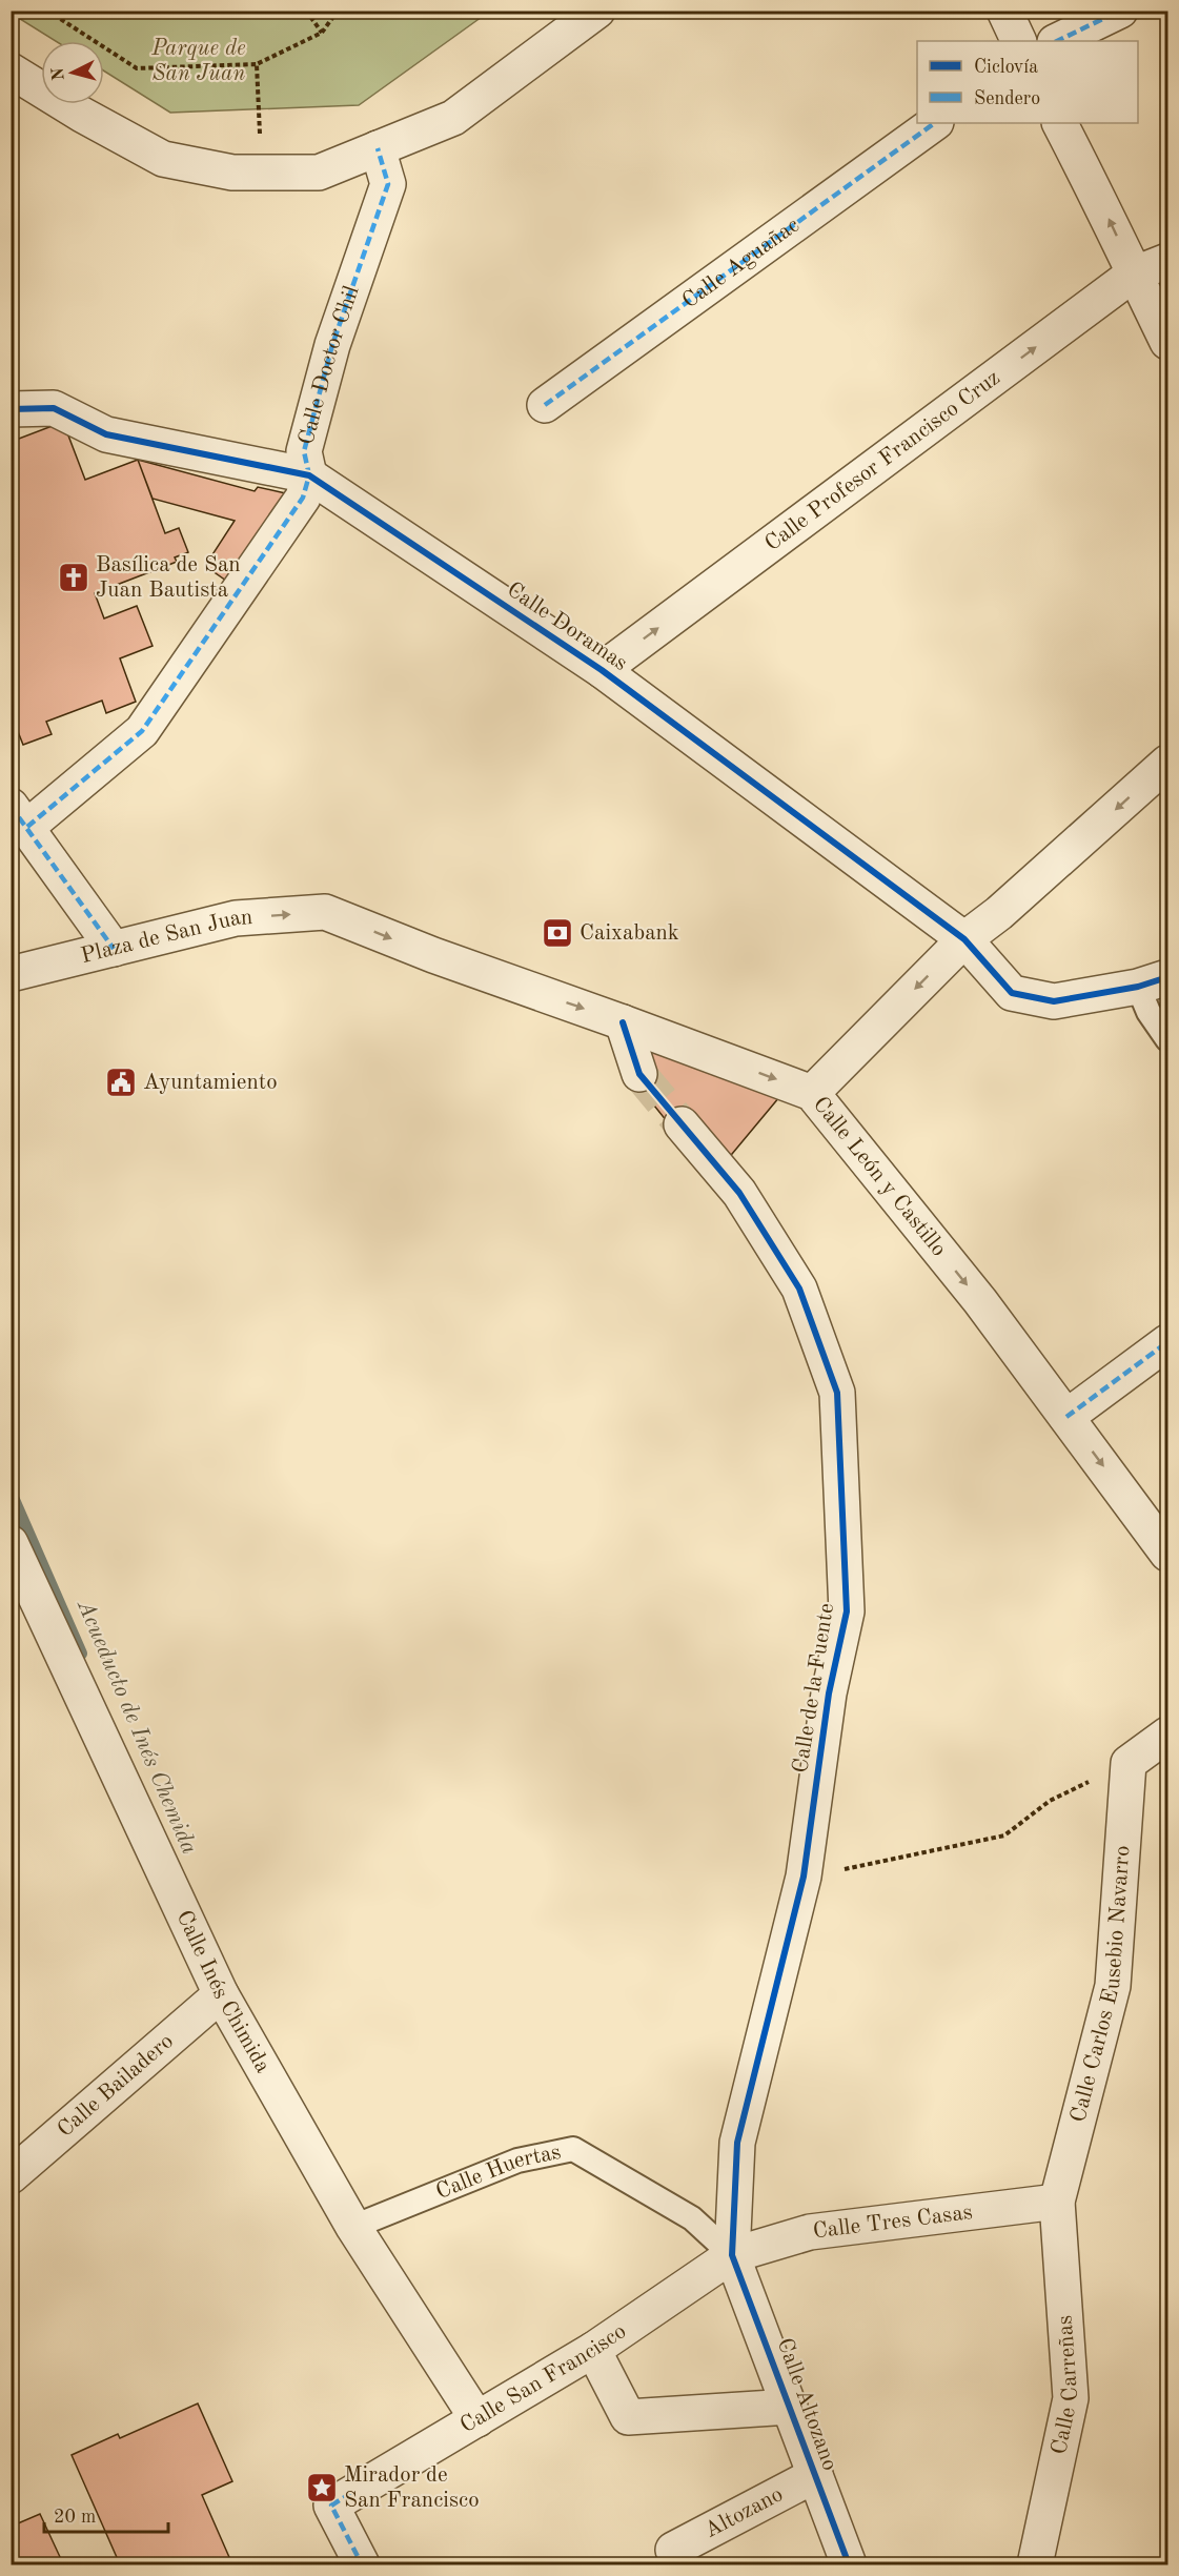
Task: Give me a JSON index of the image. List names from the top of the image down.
{
  "streets": {
    "street": [
      "Calle Aguañac",
      "Calle Doctor Chil",
      "Calle Profesor Francisco Cruz",
      "Calle Doramas",
      "Plaza de San Juan",
      "Calle León y Castillo",
      "Calle de la Fuente",
      "Calle Carlos Eusebio Navarro",
      "Calle Inés Chimida",
      "Calle Bailadero",
      "Calle Tres Casas",
      "Calle San Francisco",
      "Calle Carreñas",
      "Calle Altozano",
      "Altozano"
    ],
    "lane": ["Calle Huertas"]
  },
  "crossings": [
    ["Calle Doctor Chil", "Calle Doramas"],
    ["Calle Profesor Francisco Cruz", "Calle Doramas"],
    ["Plaza de San Juan", "Calle León y Castillo"],
    ["Calle de la Fuente", "Calle Huertas"],
    ["Calle de la Fuente", "Calle Tres Casas"],
    ["Calle de la Fuente", "Calle San Francisco"],
    ["Calle de la Fuente", "Calle Altozano"],
    ["Calle Carlos Eusebio Navarro", "Calle Tres Casas"],
    ["Calle Carlos Eusebio Navarro", "Calle Carreñas"],
    ["Calle Inés Chimida", "Calle Bailadero"],
    ["Calle Inés Chimida", "Calle Huertas"],
    ["Calle Inés Chimida", "Calle San Francisco"],
    ["Calle Huertas", "Calle Tres Casas"],
    ["Calle Huertas", "Calle San Francisco"],
    ["Calle Huertas", "Calle Altozano"],
    ["Calle Tres Casas", "Calle San Francisco"],
    ["Calle Tres Casas", "Calle Carreñas"],
    ["Calle Tres Casas", "Calle Altozano"],
    ["Calle San Francisco", "Calle Altozano"],
    ["Calle Altozano", "Altozano"]
  ],
  "one_way": ["Calle Profesor Francisco Cruz", "Plaza de San Juan", "Calle León y Castillo"],
  "water": ["Acueducto de Inés Chemida"],
  "parks": ["Parque de San Juan"],
  "places": {
    "church": ["Basílica de San Juan Bautista"],
    "bank": ["Caixabank"],
    "public building": ["Ayuntamiento"],
    "place": ["Mirador de San Francisco"]
  },
  "legend": ["Ciclovía", "Sendero"],
  "scale_bar": "20 m",
  "north": "left"
}
